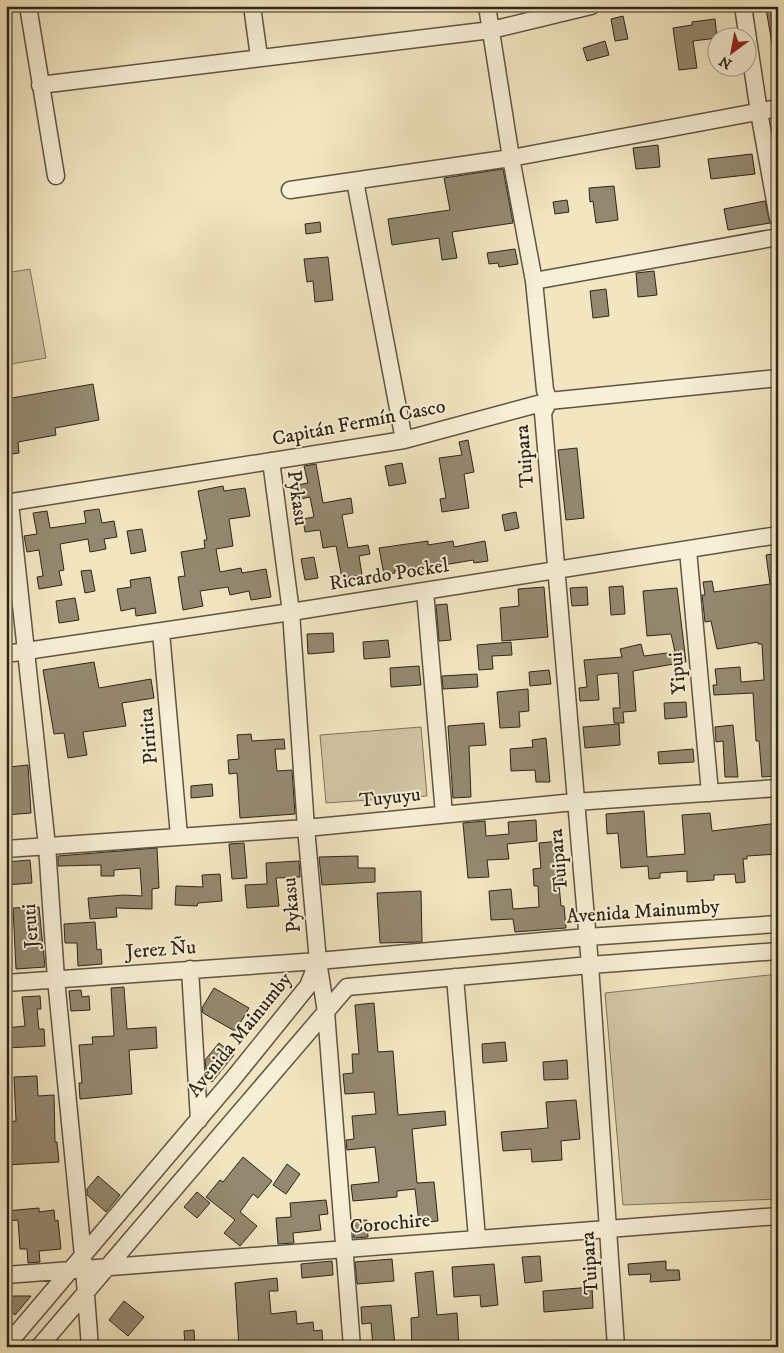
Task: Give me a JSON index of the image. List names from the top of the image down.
{
  "streets": {
    "street": [
      "Capitán Fermín Casco",
      "Tuipara",
      "Pykasu",
      "Ricardo Pockel",
      "Yipui",
      "Piririta",
      "Tuyuyu",
      "Avenida Mainumby",
      "Jeruti",
      "Jerez Ñu",
      "Corochire"
    ]
  },
  "crossings": [
    ["Capitán Fermín Casco", "Tuipara"],
    ["Capitán Fermín Casco", "Pykasu"],
    ["Capitán Fermín Casco", "Jeruti"],
    ["Tuipara", "Ricardo Pockel"],
    ["Tuipara", "Tuyuyu"],
    ["Tuipara", "Avenida Mainumby"],
    ["Tuipara", "Corochire"],
    ["Pykasu", "Ricardo Pockel"],
    ["Pykasu", "Tuyuyu"],
    ["Pykasu", "Avenida Mainumby"],
    ["Pykasu", "Jerez Ñu"],
    ["Pykasu", "Corochire"],
    ["Ricardo Pockel", "Yipui"],
    ["Ricardo Pockel", "Piririta"],
    ["Ricardo Pockel", "Jeruti"],
    ["Yipui", "Tuyuyu"],
    ["Piririta", "Tuyuyu"],
    ["Tuyuyu", "Jeruti"],
    ["Avenida Mainumby", "Jeruti"],
    ["Avenida Mainumby", "Jerez Ñu"],
    ["Avenida Mainumby", "Corochire"],
    ["Jeruti", "Jerez Ñu"],
    ["Jeruti", "Corochire"]
  ],
  "north": "bottom left"
}
